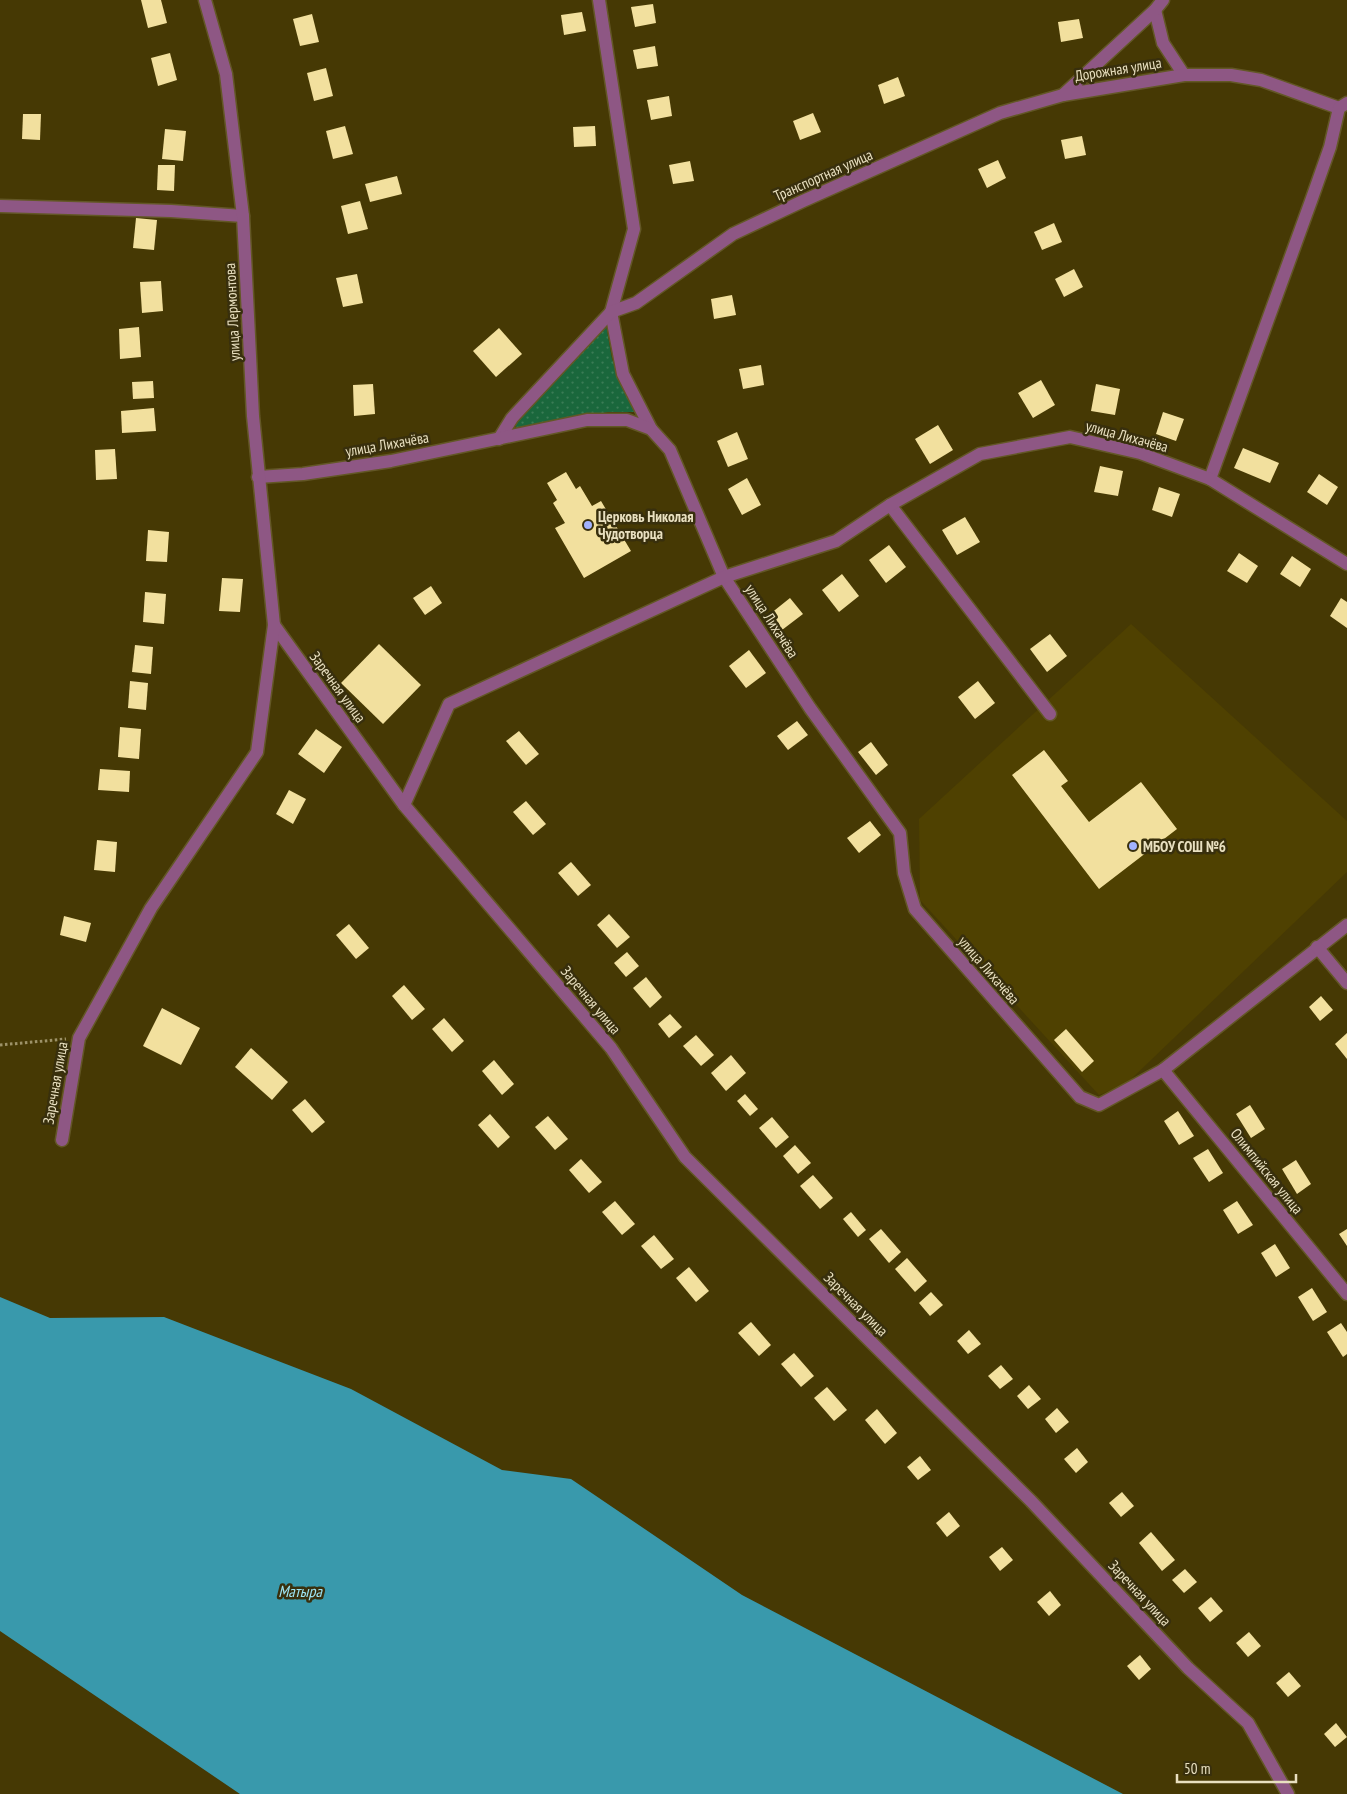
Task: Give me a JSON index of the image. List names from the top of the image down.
{
  "streets": {
    "street": [
      "Дорожная улица",
      "Транспортная улица",
      "улица Лермонтова",
      "улица Лихачёва",
      "Заречная улица",
      "Олимпийская улица"
    ]
  },
  "crossings": [
    ["Дорожная улица", "Транспортная улица"],
    ["Транспортная улица", "улица Лихачёва"],
    ["улица Лермонтова", "улица Лихачёва"],
    ["улица Лермонтова", "Заречная улица"],
    ["улица Лихачёва", "Заречная улица"],
    ["улица Лихачёва", "Олимпийская улица"]
  ],
  "water": ["Матыра"],
  "places": ["Церковь Николая Чудотворца", "МБОУ СОШ №6"],
  "scale_bar": "50 m"
}
